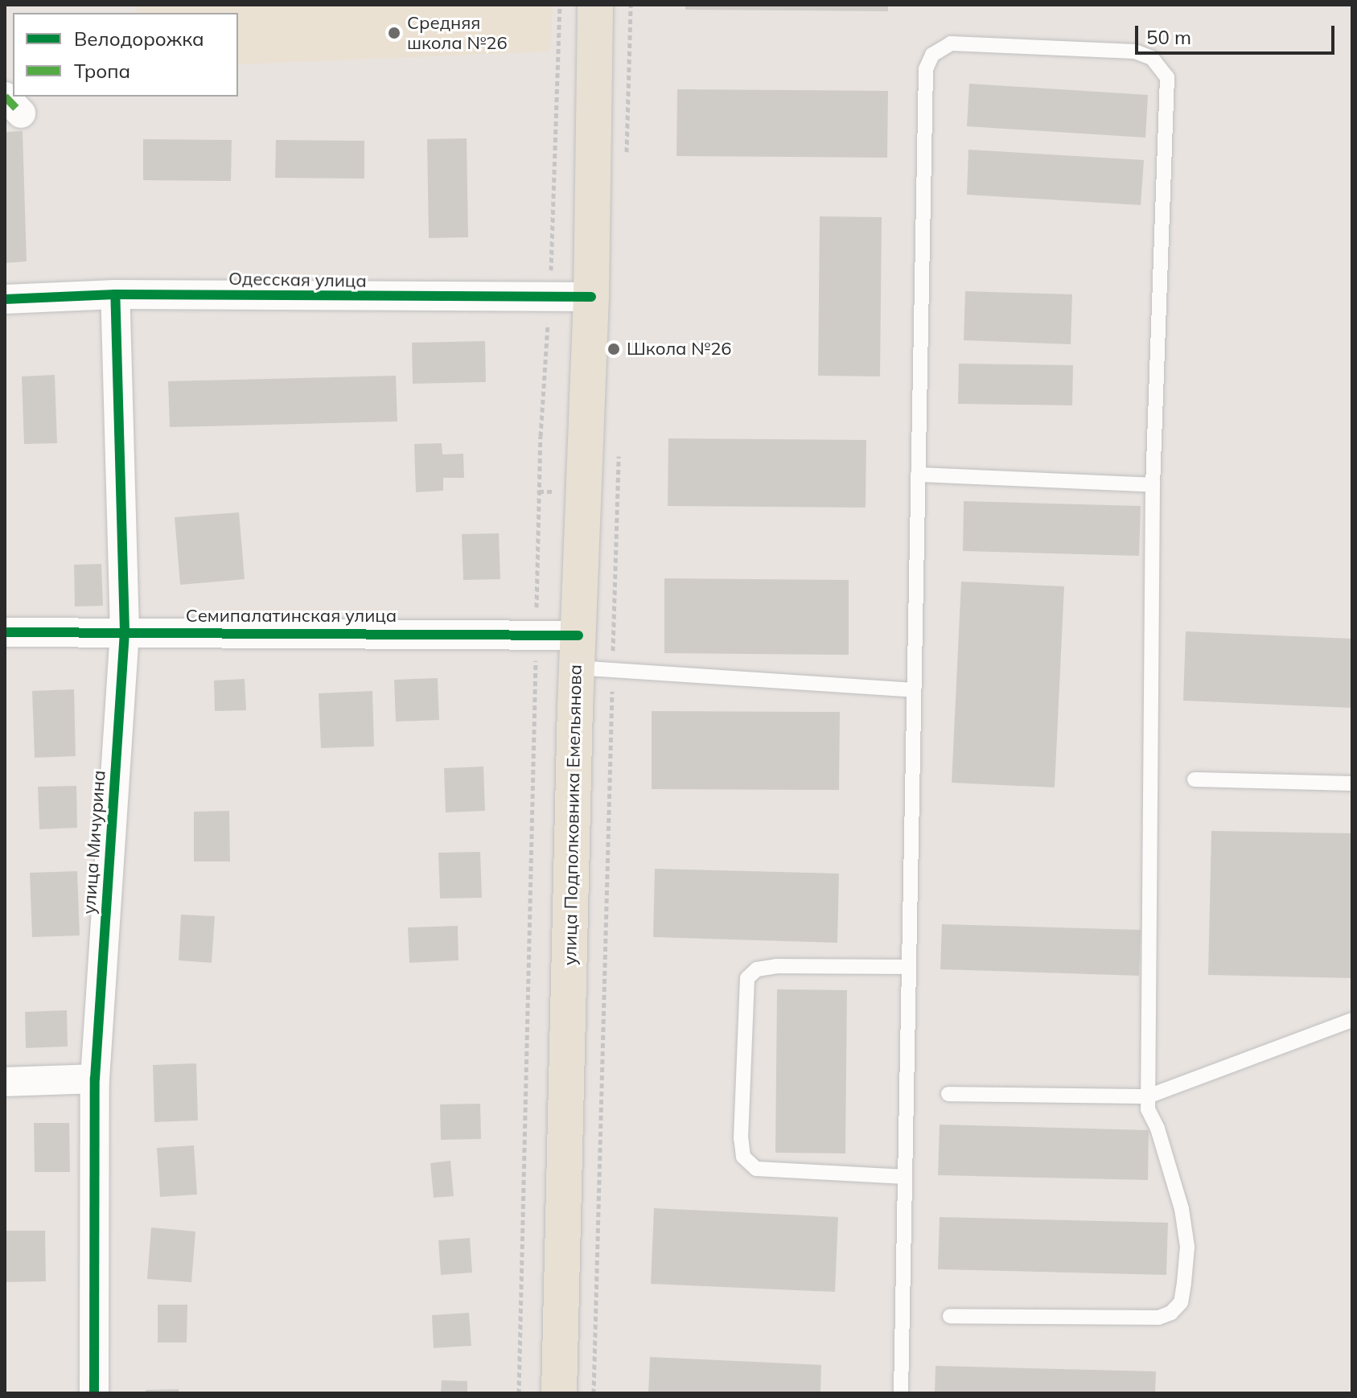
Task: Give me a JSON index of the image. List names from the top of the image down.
{
  "streets": {
    "main road": ["улица Подполковника Емельянова"],
    "street": ["Одесская улица", "Семипалатинская улица", "улица Мичурина"]
  },
  "crossings": [
    ["Одесская улица", "улица Подполковника Емельянова"],
    ["Одесская улица", "улица Мичурина"],
    ["Семипалатинская улица", "улица Подполковника Емельянова"],
    ["Семипалатинская улица", "улица Мичурина"]
  ],
  "places": ["Средняя школа №26", "Школа №26"],
  "legend": ["Велодорожка", "Тропа"],
  "scale_bar": "50 m"
}
